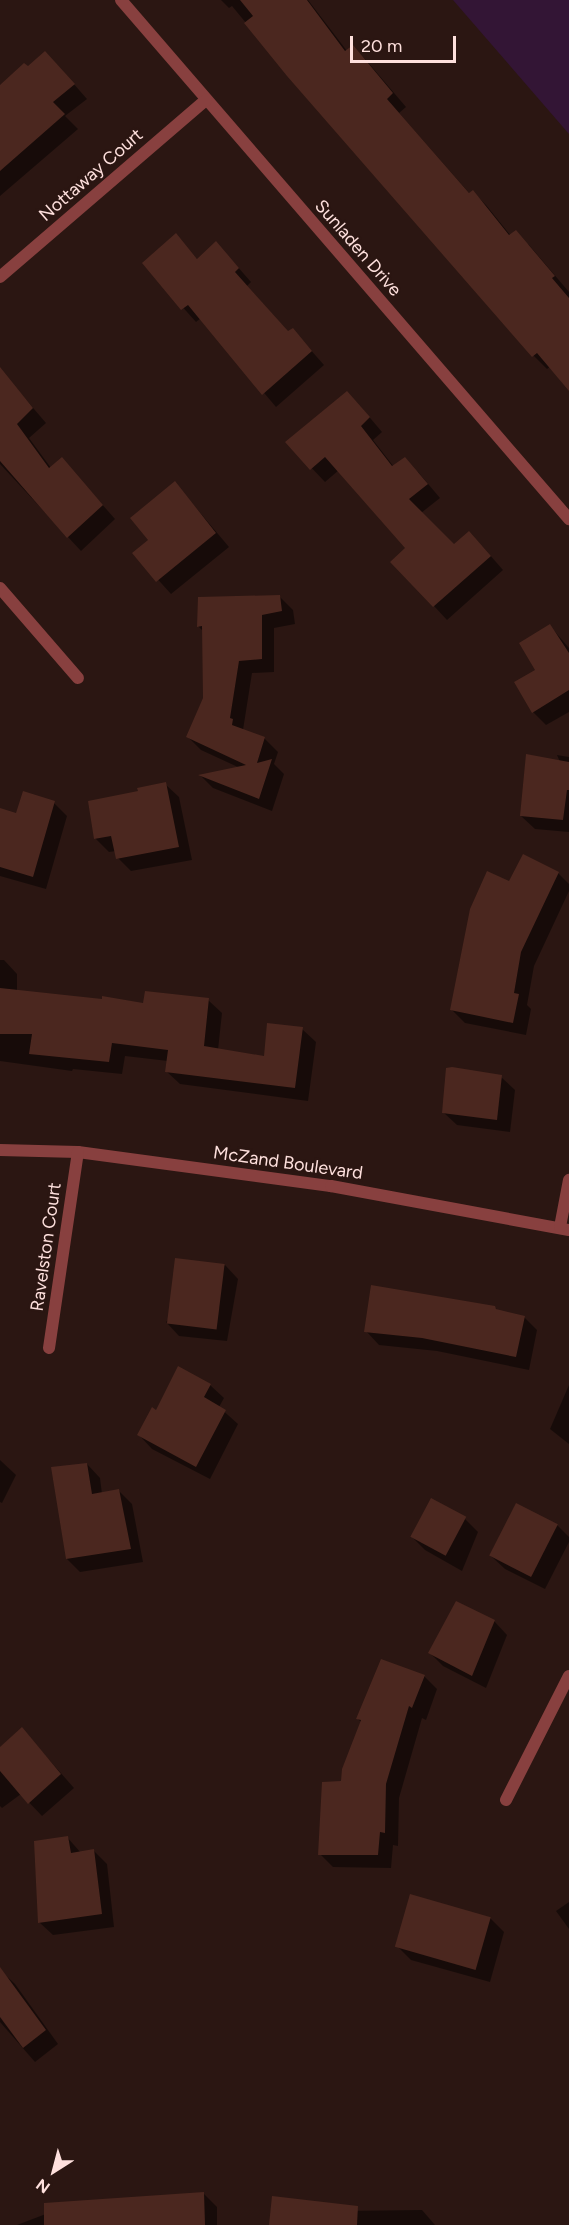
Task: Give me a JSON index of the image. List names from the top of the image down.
{
  "streets": {
    "street": [
      "Nottaway Court",
      "Sunladen Drive",
      "McZand Boulevard",
      "Ravelston Court"
    ]
  },
  "crossings": [
    ["Nottaway Court", "Sunladen Drive"],
    ["McZand Boulevard", "Ravelston Court"]
  ],
  "scale_bar": "20 m",
  "north": "bottom left"
}
